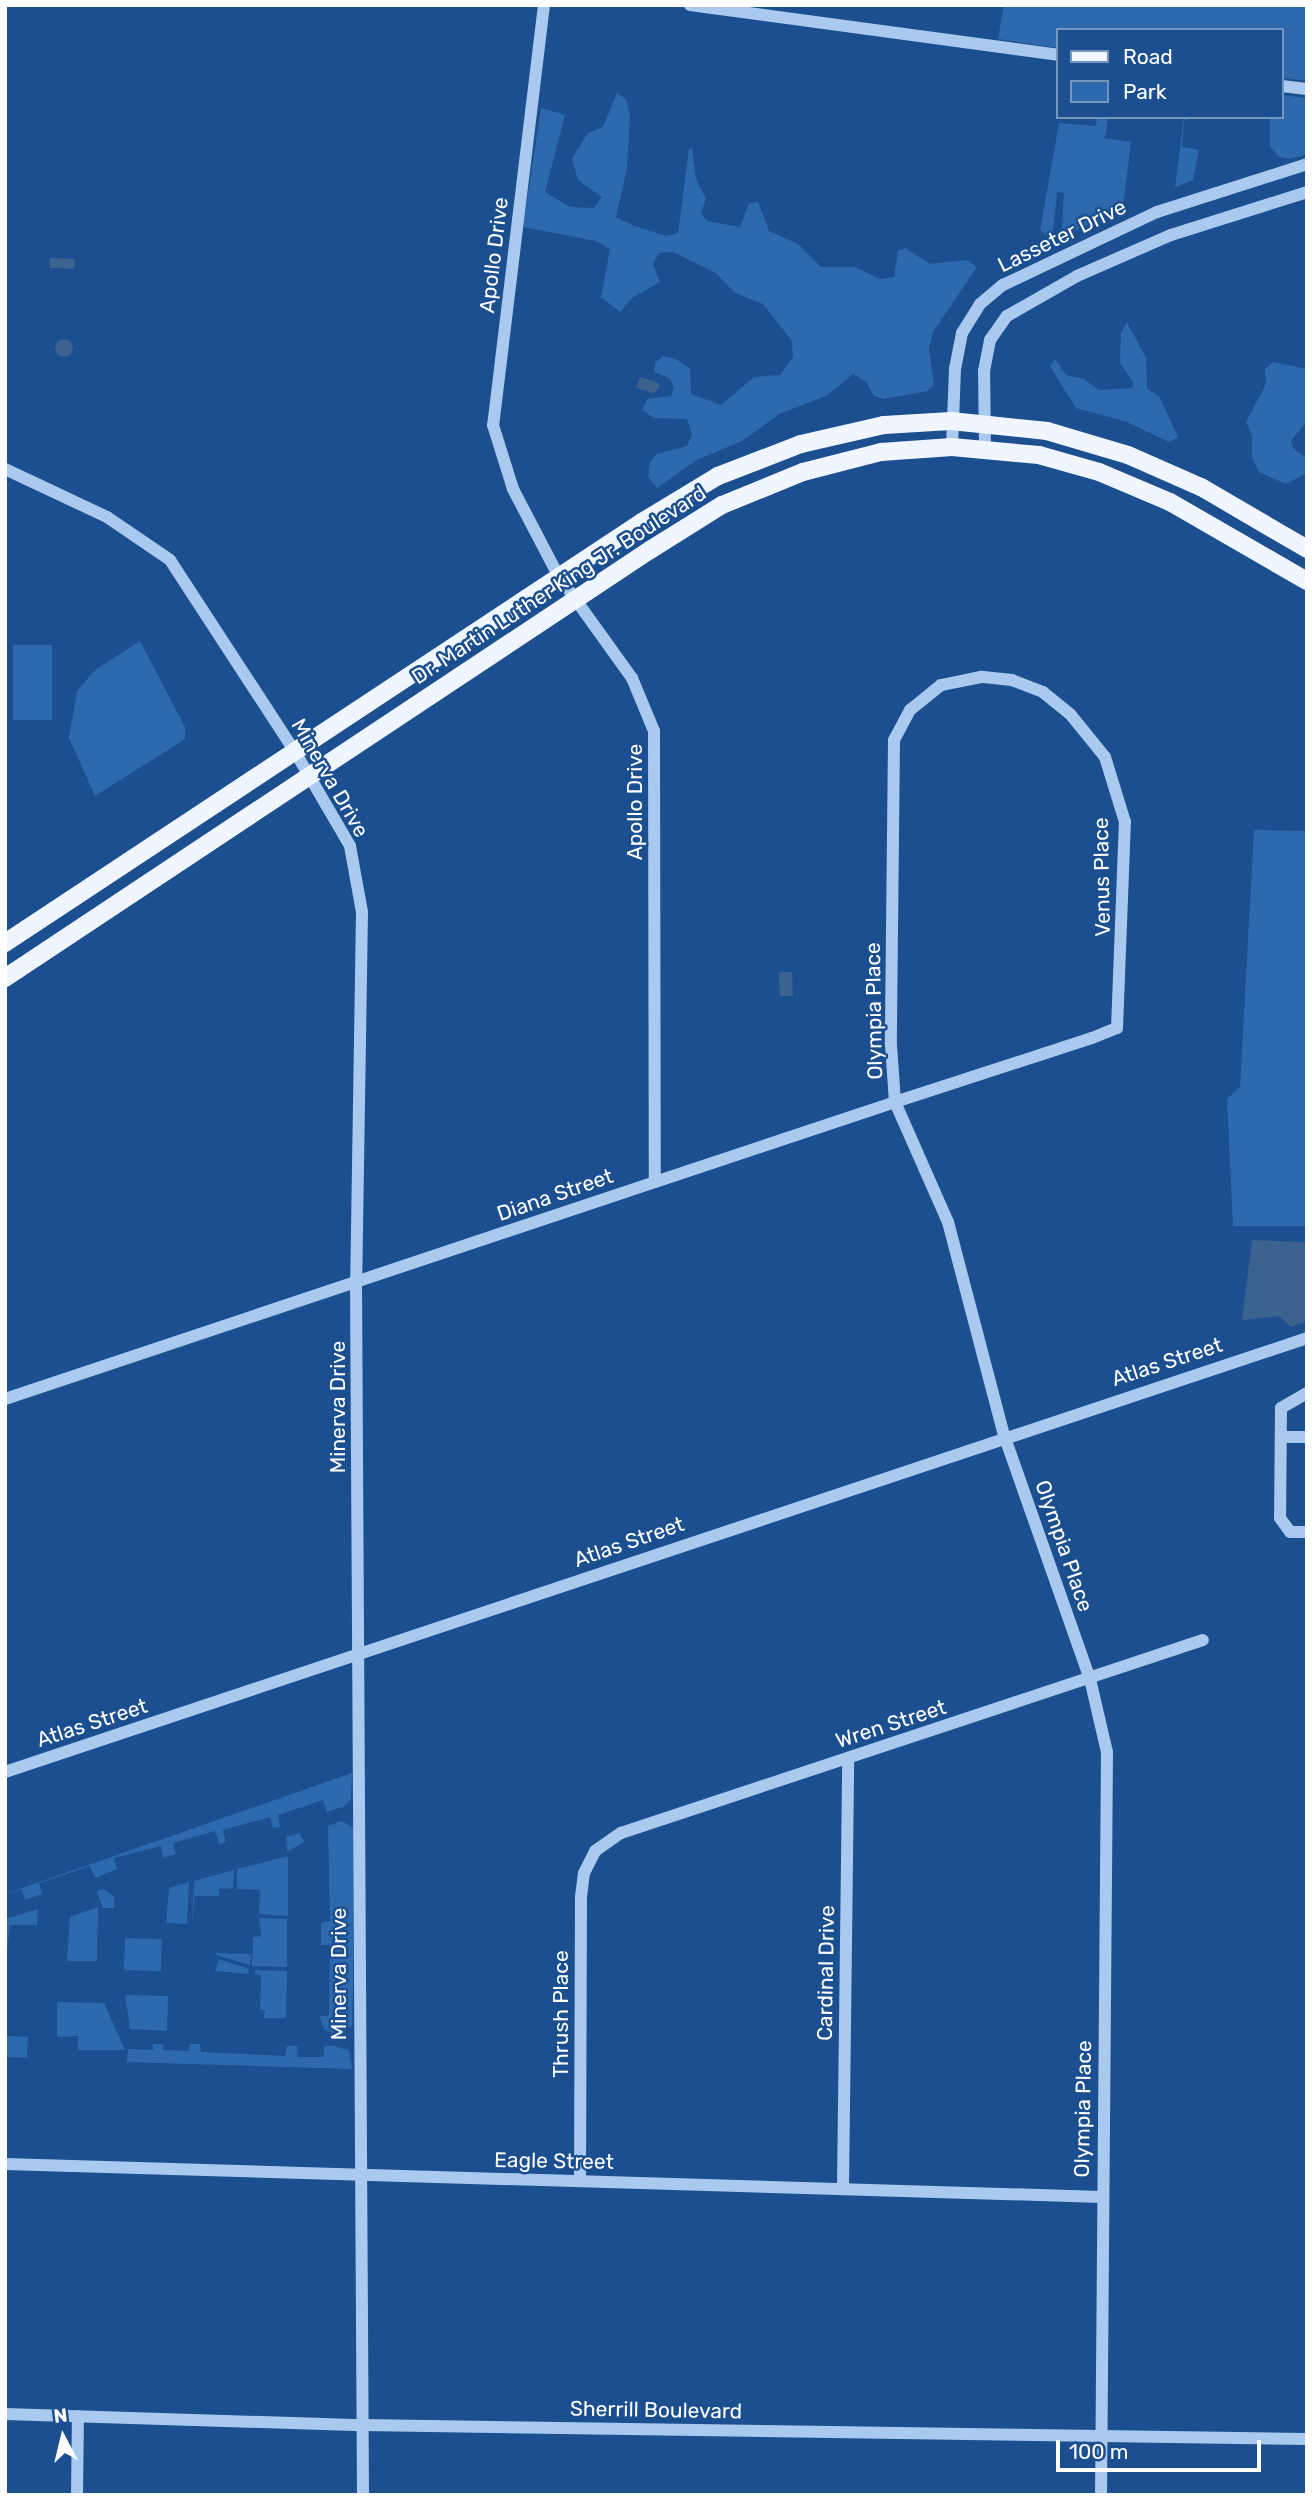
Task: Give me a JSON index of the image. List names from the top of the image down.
{
  "streets": {
    "main road": ["Dr. Martin Luther King Jr. Boulevard"],
    "street": [
      "Lasseter Drive",
      "Apollo Drive",
      "Minerva Drive",
      "Venus Place",
      "Olympia Place",
      "Diana Street",
      "Atlas Street",
      "Wren Street",
      "Cardinal Drive",
      "Thrush Place",
      "Eagle Street",
      "Sherrill Boulevard"
    ]
  },
  "crossings": [
    ["Lasseter Drive", "Dr. Martin Luther King Jr. Boulevard"],
    ["Apollo Drive", "Dr. Martin Luther King Jr. Boulevard"],
    ["Apollo Drive", "Diana Street"],
    ["Dr. Martin Luther King Jr. Boulevard", "Minerva Drive"],
    ["Minerva Drive", "Diana Street"],
    ["Minerva Drive", "Atlas Street"],
    ["Minerva Drive", "Eagle Street"],
    ["Minerva Drive", "Sherrill Boulevard"],
    ["Venus Place", "Olympia Place"],
    ["Venus Place", "Diana Street"],
    ["Olympia Place", "Diana Street"],
    ["Olympia Place", "Atlas Street"],
    ["Olympia Place", "Wren Street"],
    ["Olympia Place", "Eagle Street"],
    ["Olympia Place", "Sherrill Boulevard"],
    ["Wren Street", "Cardinal Drive"],
    ["Wren Street", "Thrush Place"],
    ["Cardinal Drive", "Eagle Street"],
    ["Thrush Place", "Eagle Street"]
  ],
  "legend": ["Road", "Park"],
  "scale_bar": "100 m",
  "north": "top"
}
